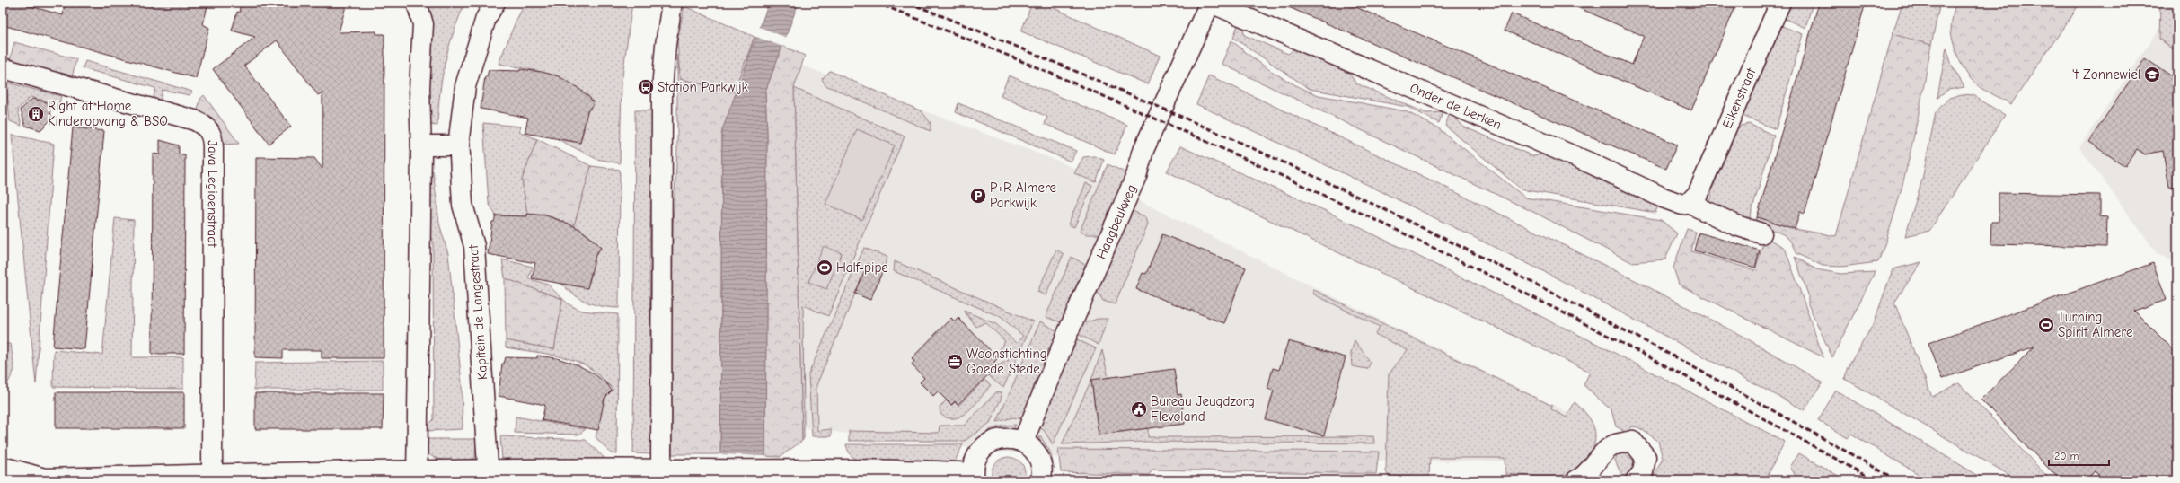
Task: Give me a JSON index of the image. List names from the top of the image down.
{
  "streets": {
    "street": [
      "Eikenstraat",
      "Onder de berken",
      "Java Legioenstraat",
      "Haagbeukweg",
      "Kapitein de Langestraat"
    ]
  },
  "crossings": [
    ["Eikenstraat", "Onder de berken"],
    ["Onder de berken", "Haagbeukweg"]
  ],
  "places": {
    "school or university": ["'t Zonnewiel"],
    "bus stop": ["Station Parkwijk"],
    "building": ["Right at Home Kinderopvang & BSO"],
    "parking": ["P+R Almere Parkwijk"],
    "sports": ["Half-pipe", "Turning Spirit Almere"],
    "office": ["Woonstichting Goede Stede"],
    "public building": ["Bureau Jeugdzorg Flevoland"]
  },
  "scale_bar": "20 m"
}
